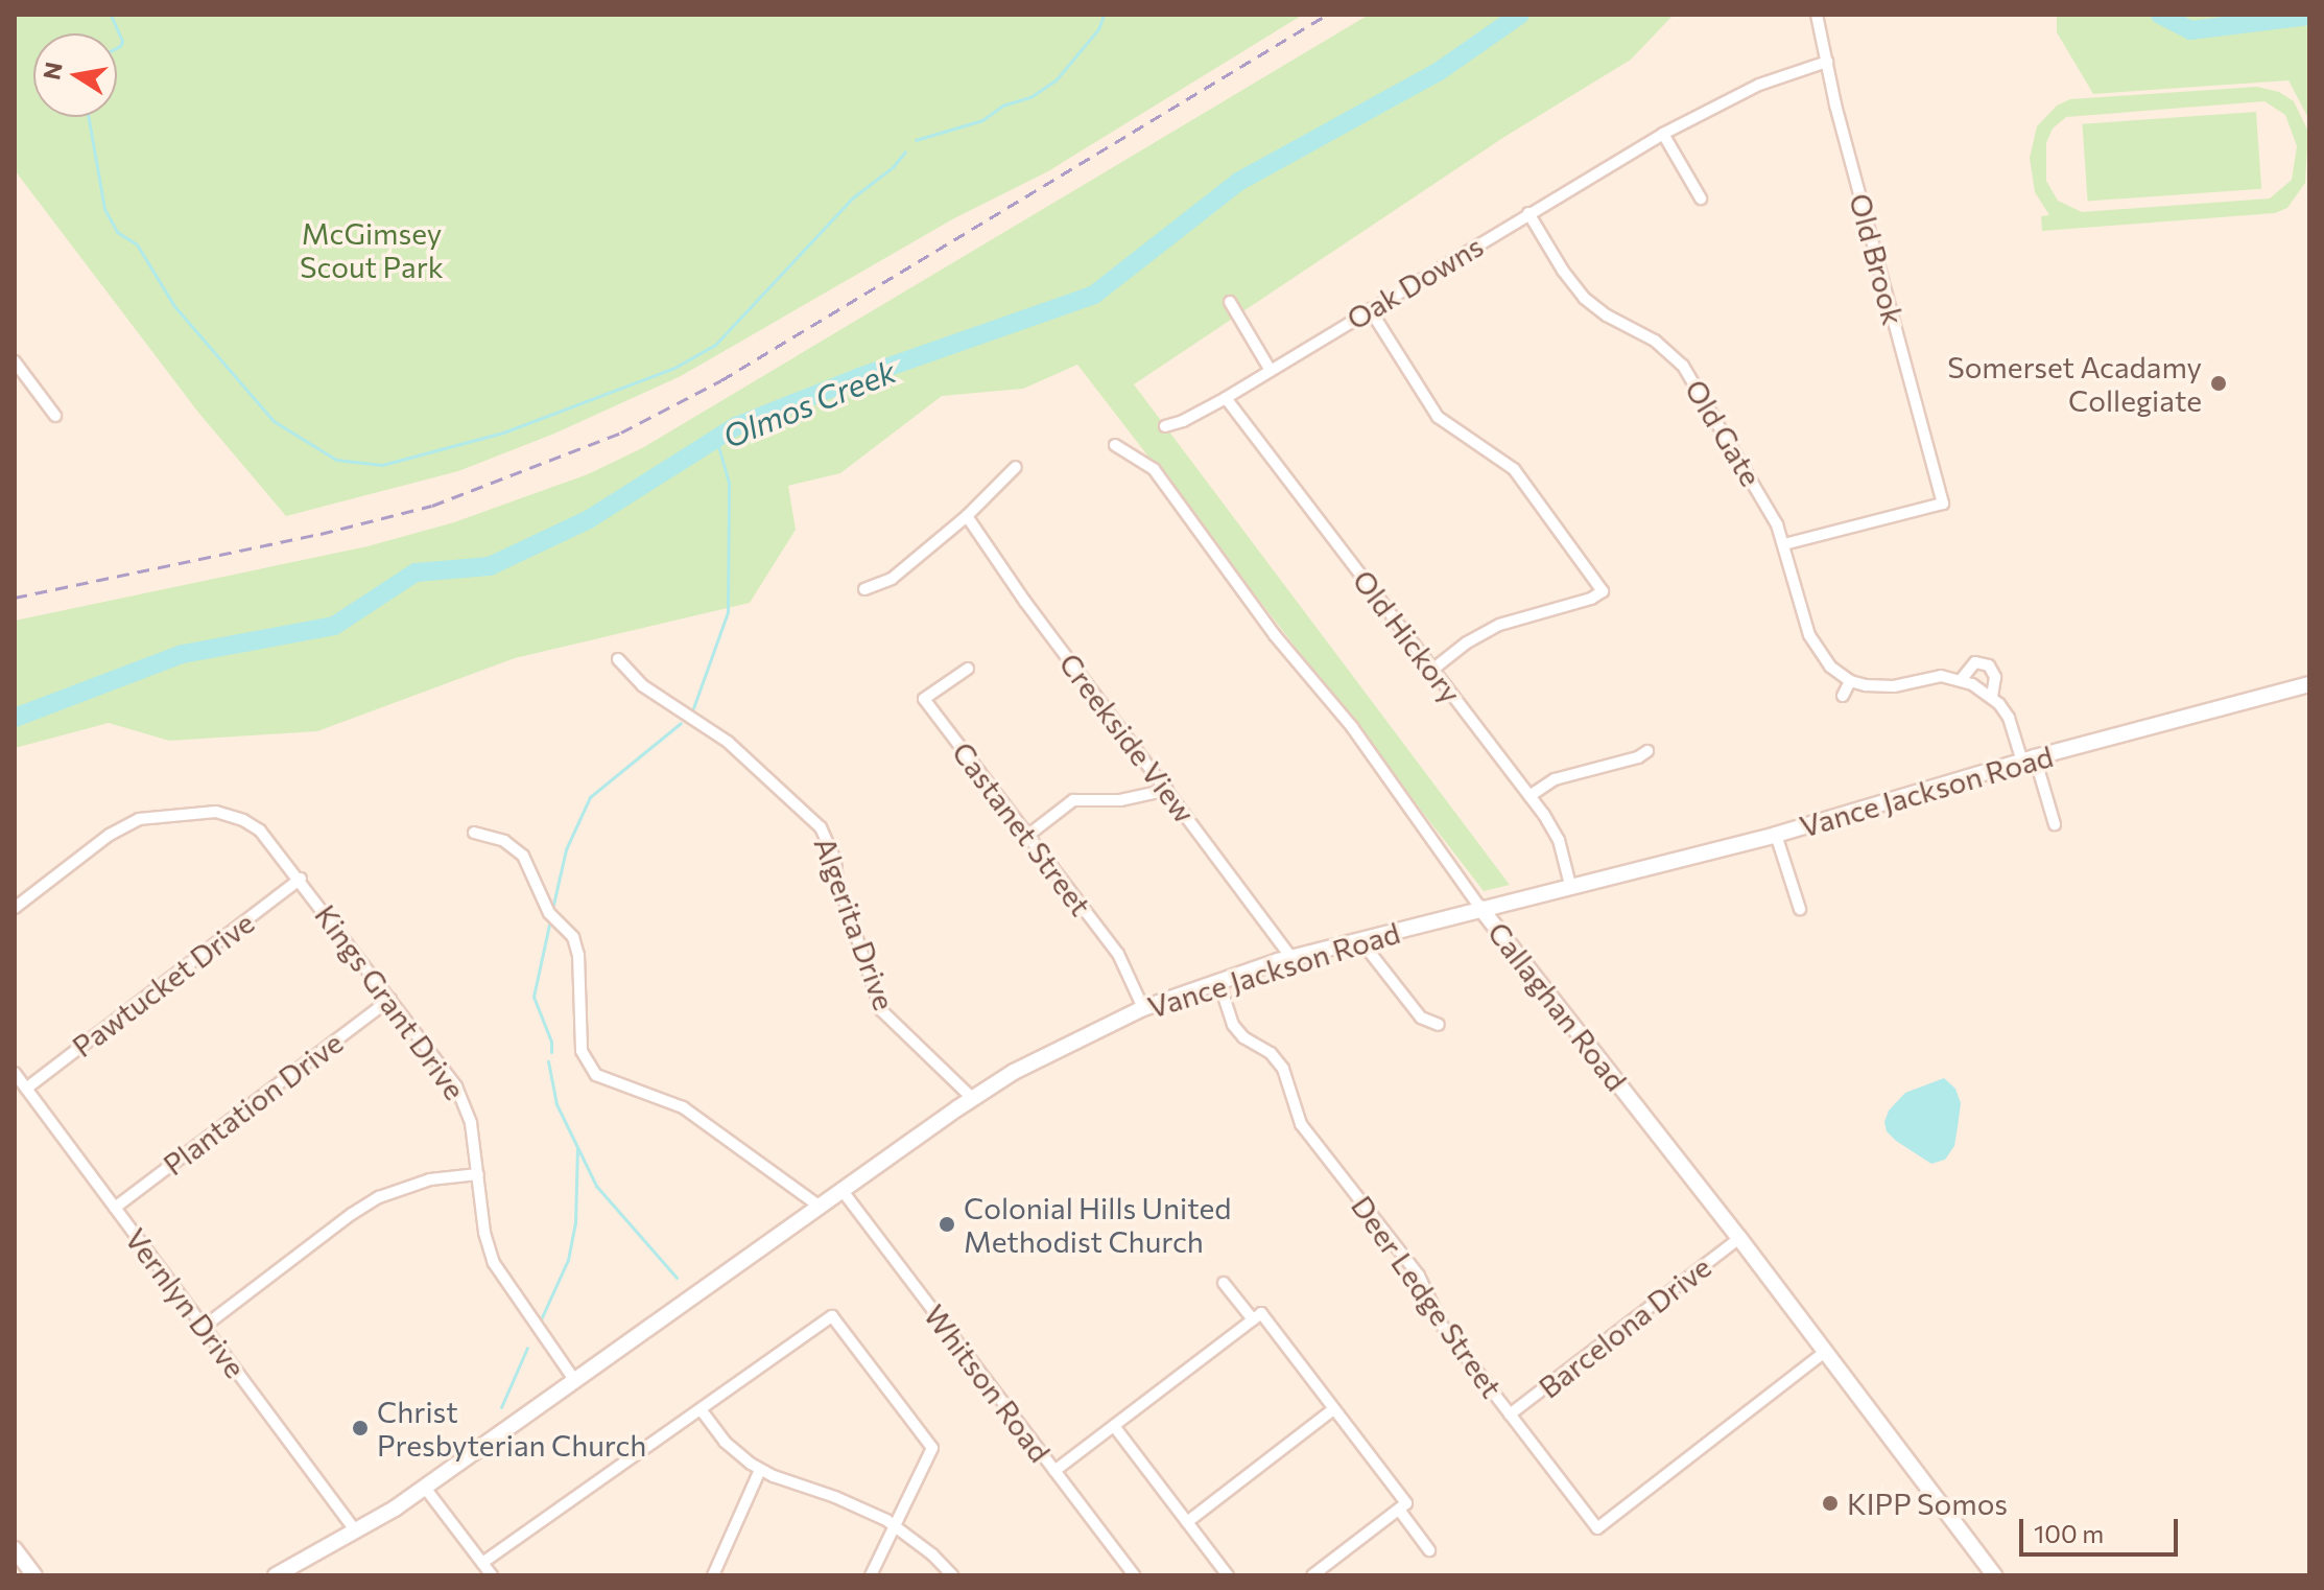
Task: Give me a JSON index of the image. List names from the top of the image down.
{
  "streets": {
    "main road": ["Vance Jackson Road", "Callaghan Road"],
    "street": [
      "Old Brook",
      "Oak Downs",
      "Old Gate",
      "Old Hickory",
      "Creekside View",
      "Castanet Street",
      "Algerita Drive",
      "Pawtucket Drive",
      "Kings Grant Drive",
      "Plantation Drive",
      "Deer Ledge Street",
      "Vernlyn Drive",
      "Barcelona Drive",
      "Whitson Road"
    ]
  },
  "crossings": [
    ["Old Brook", "Oak Downs"],
    ["Old Brook", "Old Gate"],
    ["Oak Downs", "Old Gate"],
    ["Oak Downs", "Old Hickory"],
    ["Old Hickory", "Vance Jackson Road"],
    ["Creekside View", "Vance Jackson Road"],
    ["Vance Jackson Road", "Castanet Street"],
    ["Vance Jackson Road", "Algerita Drive"],
    ["Vance Jackson Road", "Kings Grant Drive"],
    ["Vance Jackson Road", "Callaghan Road"],
    ["Vance Jackson Road", "Deer Ledge Street"],
    ["Vance Jackson Road", "Vernlyn Drive"],
    ["Vance Jackson Road", "Whitson Road"],
    ["Pawtucket Drive", "Kings Grant Drive"],
    ["Pawtucket Drive", "Vernlyn Drive"],
    ["Kings Grant Drive", "Plantation Drive"],
    ["Callaghan Road", "Deer Ledge Street"],
    ["Callaghan Road", "Barcelona Drive"],
    ["Plantation Drive", "Vernlyn Drive"],
    ["Deer Ledge Street", "Barcelona Drive"]
  ],
  "water": ["Olmos Creek"],
  "parks": ["McGimsey Scout Park"],
  "places": [
    "Somerset Acadamy Collegiate",
    "Colonial Hills United Methodist Church",
    "Christ Presbyterian Church",
    "KIPP Somos"
  ],
  "scale_bar": "100 m",
  "north": "left"
}
